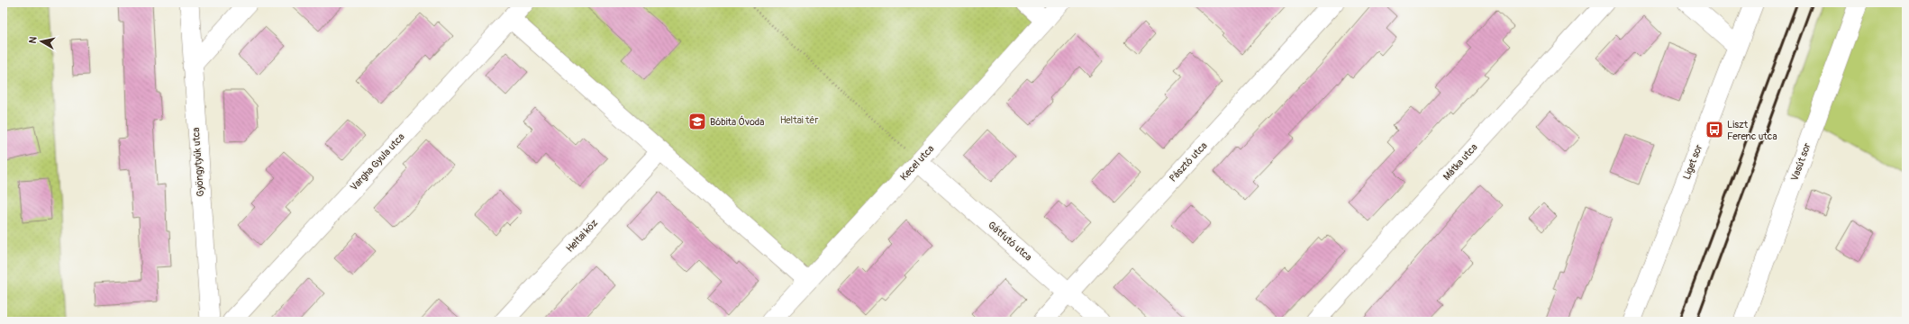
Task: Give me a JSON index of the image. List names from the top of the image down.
{
  "streets": {
    "street": [
      "Gyöngytyúk utca",
      "Vargha Gyula utca",
      "Pásztó utca",
      "Mátka utca",
      "Liget sor",
      "Vasút sor",
      "Kecel utca",
      "Heltai köz",
      "Gátfutó utca"
    ]
  },
  "crossings": [
    ["Pásztó utca", "Gátfutó utca"],
    ["Kecel utca", "Gátfutó utca"]
  ],
  "parks": ["Heltai tér"],
  "places": {
    "school or university": ["Bóbita Óvoda"],
    "bus stop": ["Liszt Ferenc utca"]
  },
  "north": "left"
}
